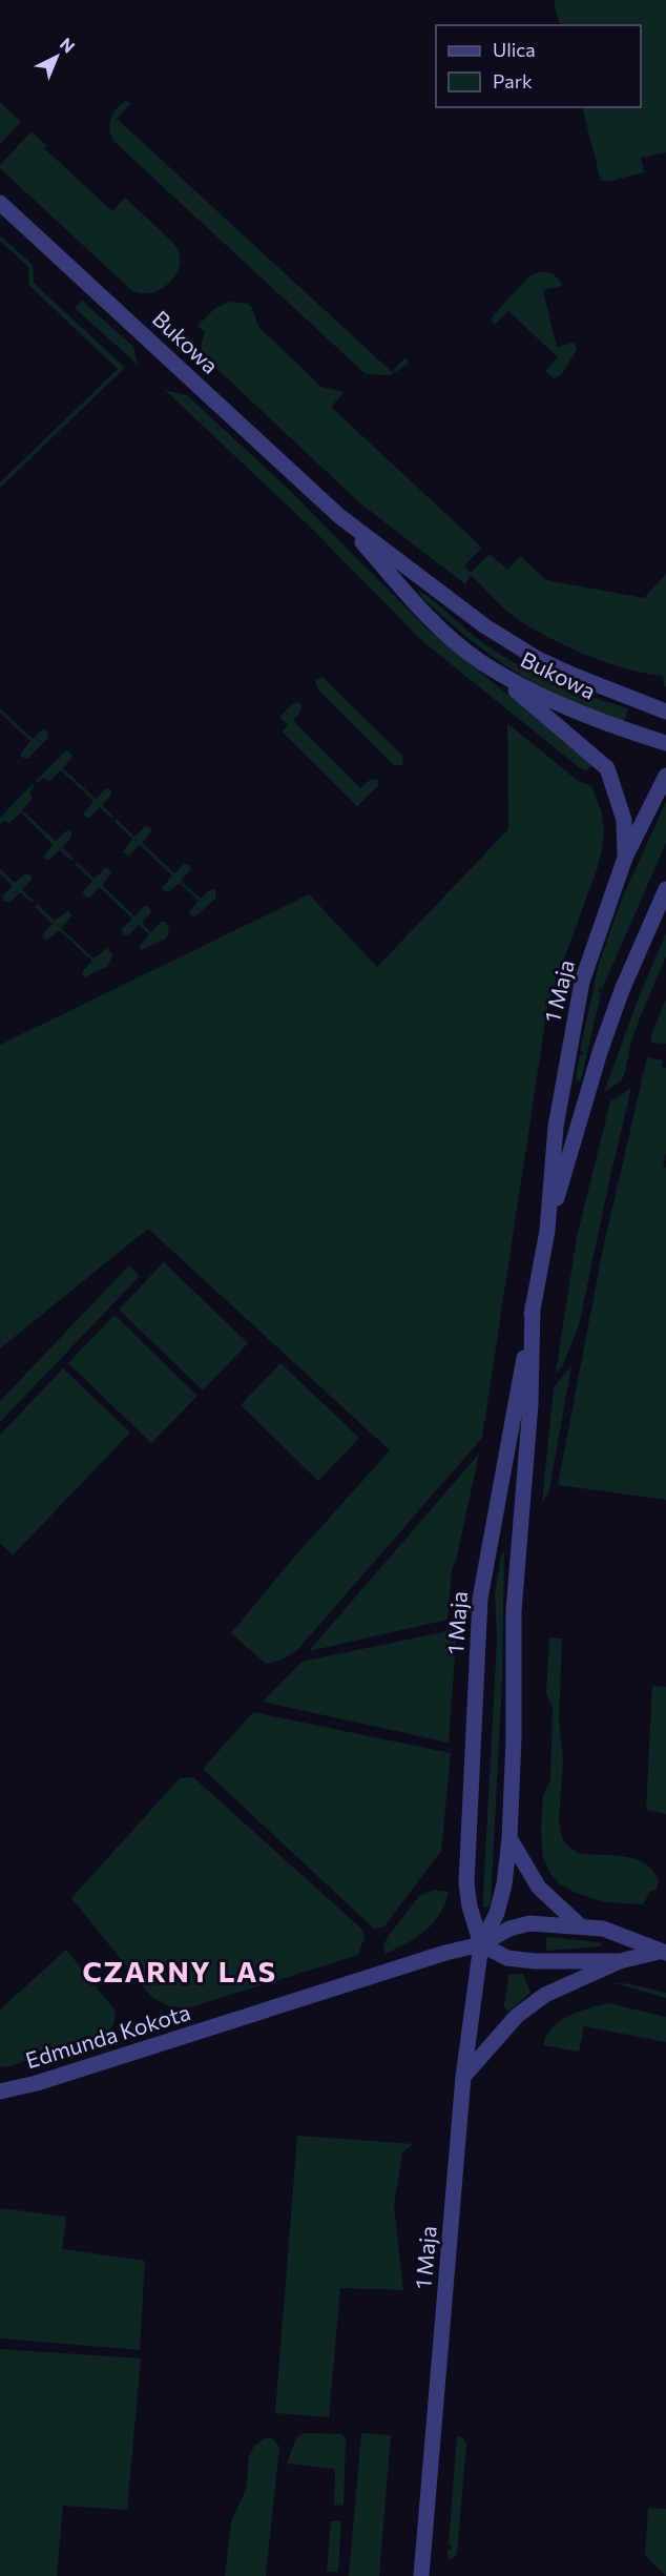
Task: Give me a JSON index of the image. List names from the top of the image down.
{
  "streets": {
    "street": ["Bukowa", "1 Maja", "Edmunda Kokota"]
  },
  "crossings": [
    ["1 Maja", "Edmunda Kokota"]
  ],
  "districts": ["CZARNY LAS"],
  "legend": ["Ulica", "Park"],
  "north": "top right"
}
